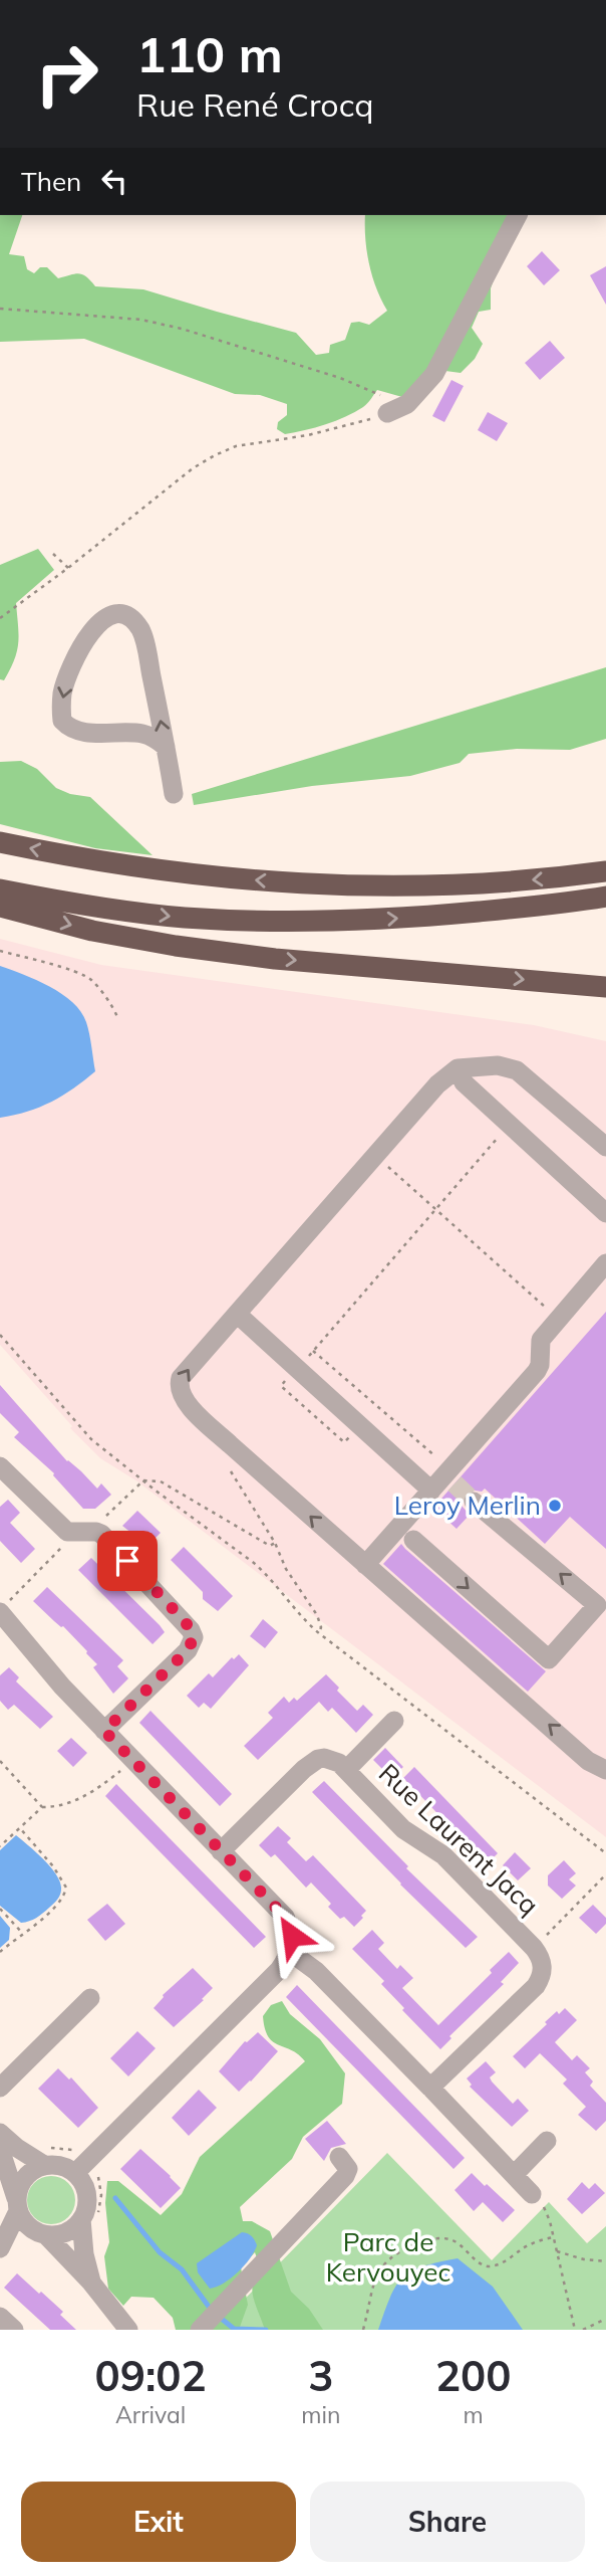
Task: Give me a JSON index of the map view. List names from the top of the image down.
{
  "streets": {
    "street": ["Rue Laurent Jacq"]
  },
  "parks": ["Parc de Kervouyec"],
  "places": ["Leroy Merlin"],
  "page": {
    "turn": ["110 m", "Rue René Crocq"],
    "then": "Then",
    "eta": [
      "09:02",
      "Arrival",
      "3",
      "min",
      "200",
      "m"
    ],
    "buttons": ["Exit", "Share"]
  }
}
